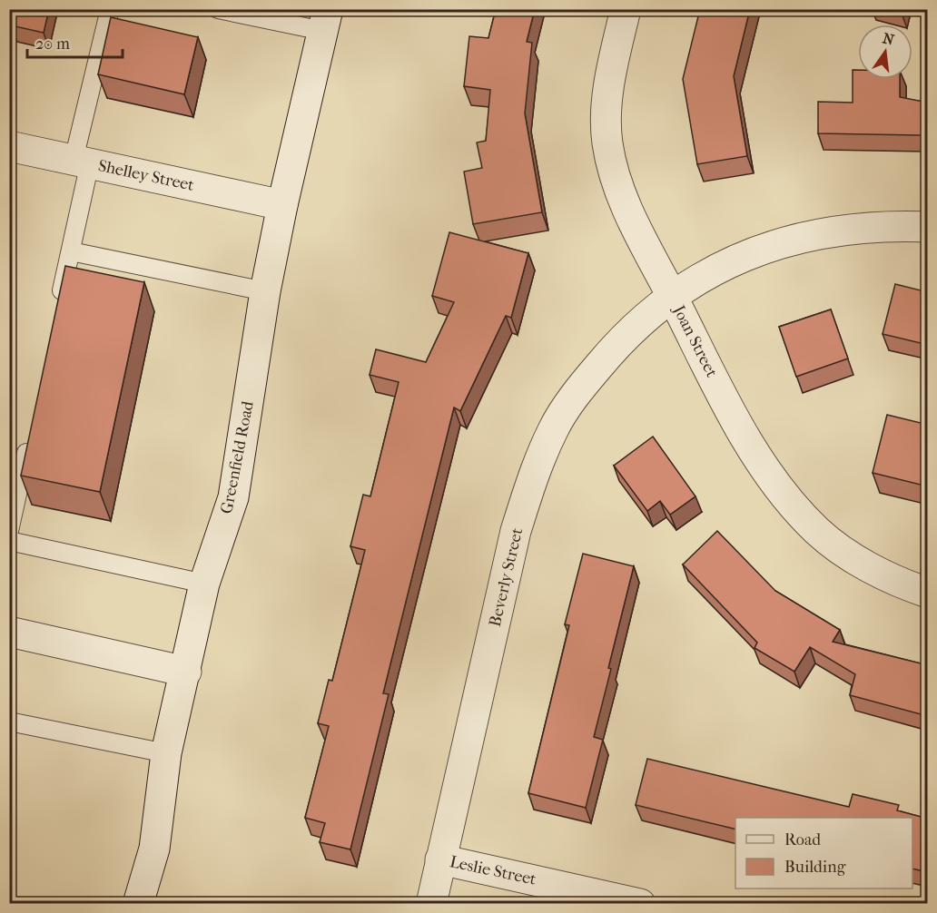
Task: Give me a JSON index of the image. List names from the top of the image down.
{
  "streets": {
    "street": [
      "Shelley Street",
      "Joan Street",
      "Greenfield Road",
      "Beverly Street",
      "Leslie Street"
    ]
  },
  "crossings": [
    ["Shelley Street", "Greenfield Road"],
    ["Joan Street", "Beverly Street"],
    ["Beverly Street", "Leslie Street"]
  ],
  "legend": ["Road", "Building"],
  "scale_bar": "20 m",
  "north": "top"
}
